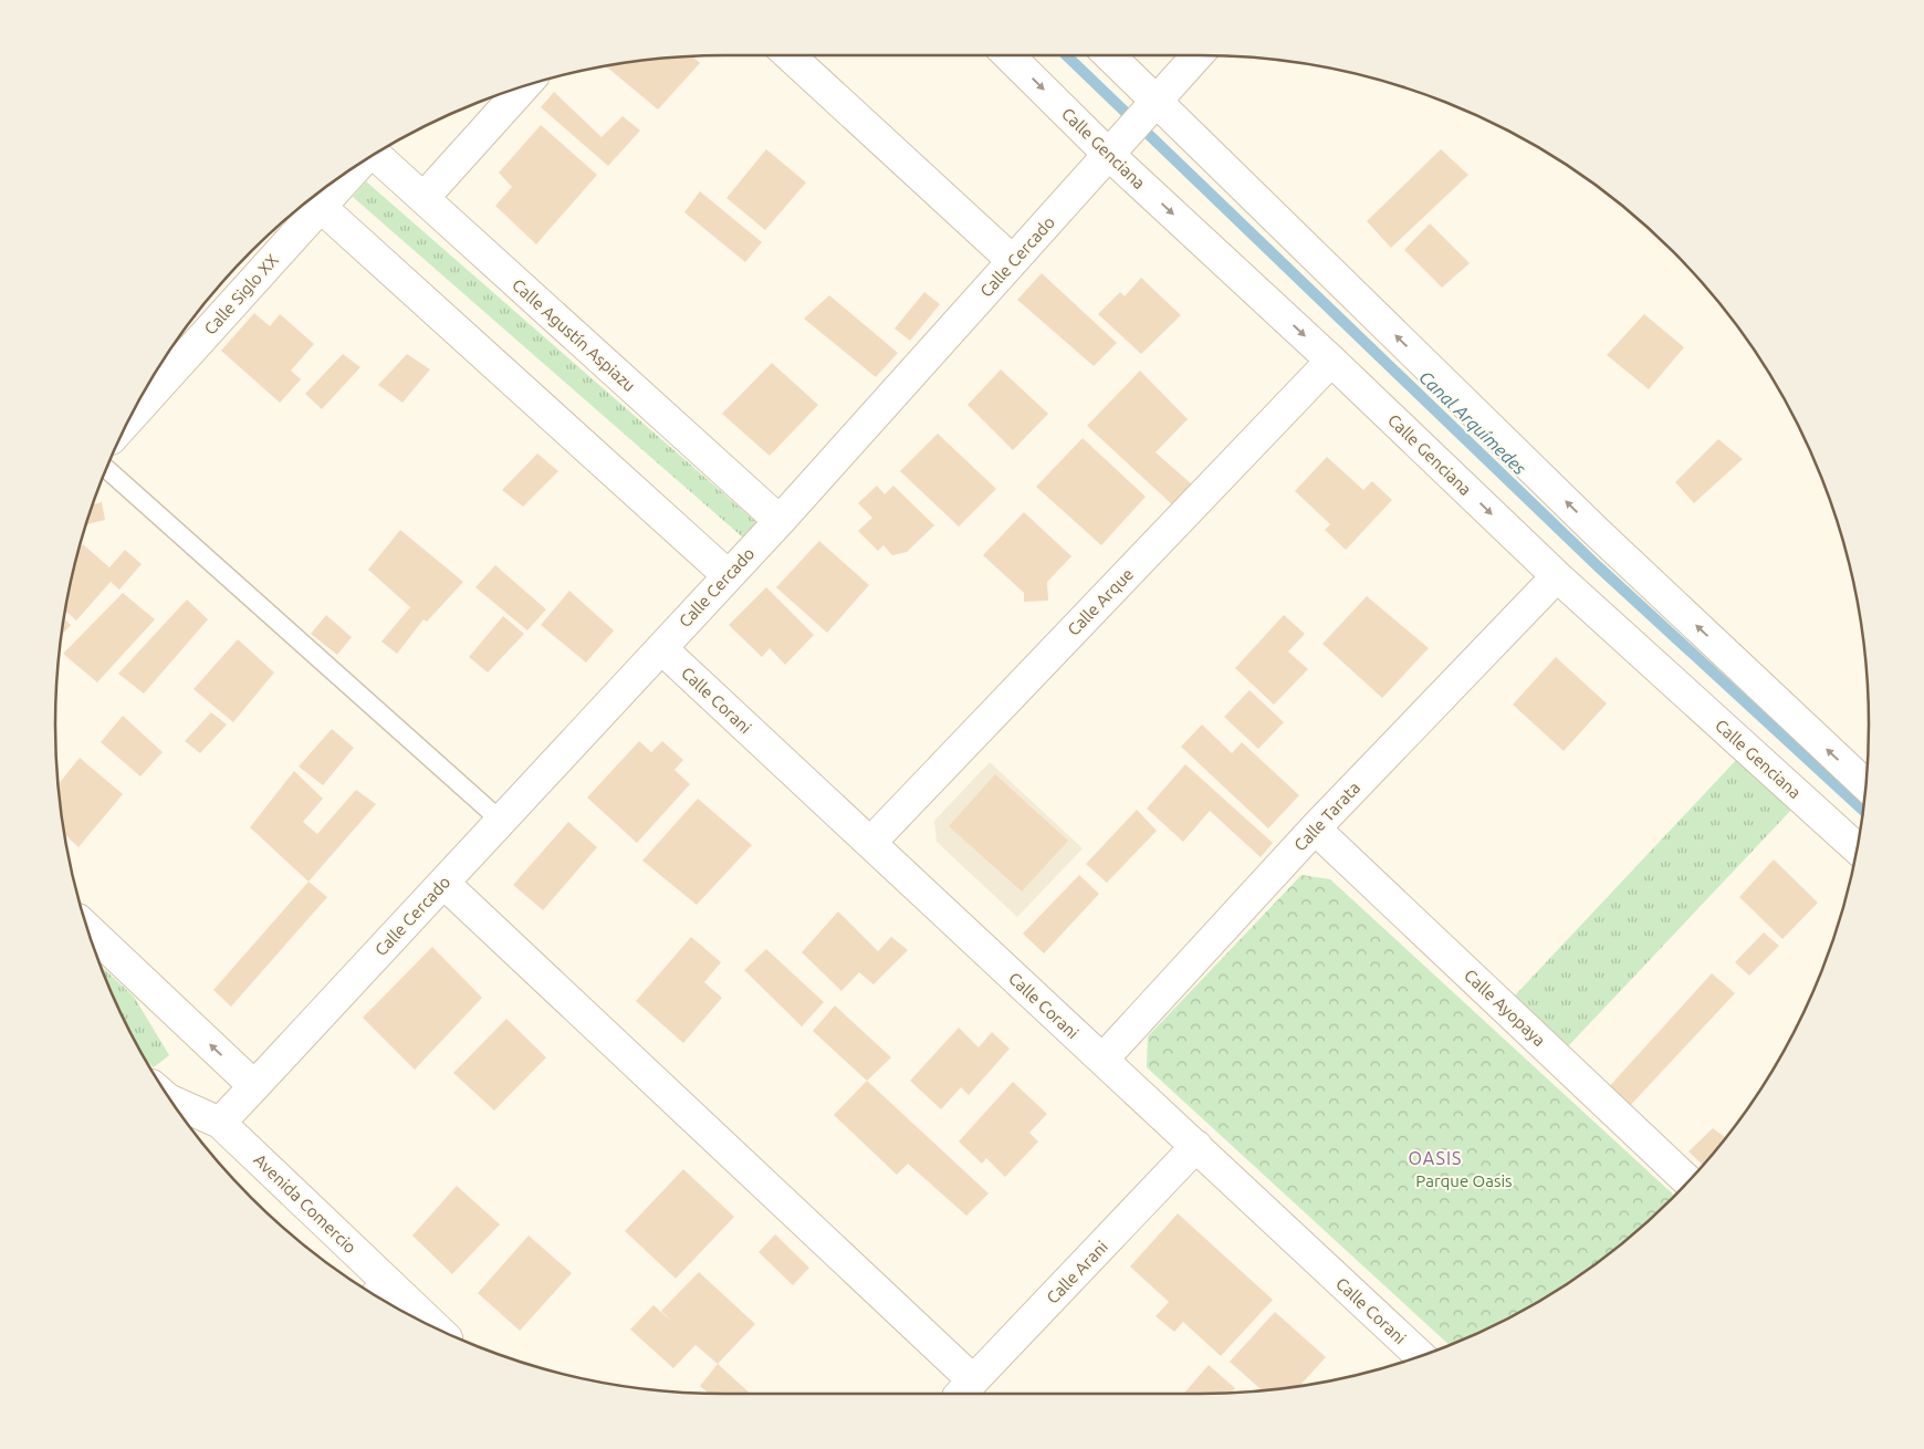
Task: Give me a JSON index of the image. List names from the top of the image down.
{
  "streets": {
    "street": [
      "Calle Genciana",
      "Calle Cercado",
      "Calle Siglo XX",
      "Calle Agustín Aspiazu",
      "Calle Arque",
      "Calle Corani",
      "Calle Tarata",
      "Calle Ayopaya",
      "Avenida Comercio",
      "Calle Arani"
    ]
  },
  "crossings": [
    ["Calle Genciana", "Calle Cercado"],
    ["Calle Genciana", "Calle Arque"],
    ["Calle Genciana", "Calle Tarata"],
    ["Calle Cercado", "Calle Agustín Aspiazu"],
    ["Calle Cercado", "Calle Corani"],
    ["Calle Cercado", "Avenida Comercio"],
    ["Calle Arque", "Calle Corani"],
    ["Calle Corani", "Calle Tarata"],
    ["Calle Corani", "Calle Arani"],
    ["Calle Tarata", "Calle Ayopaya"]
  ],
  "districts": ["OASIS"],
  "water": ["Canal Arquímedes"],
  "parks": ["Parque Oasis"]
}
